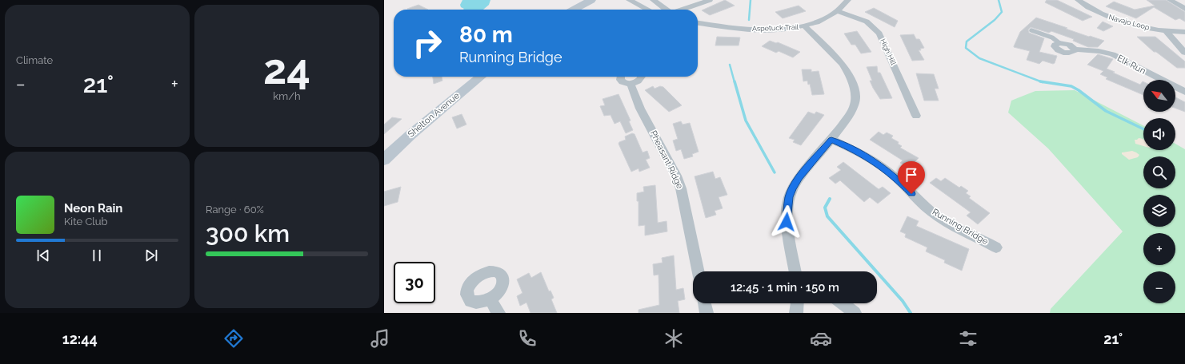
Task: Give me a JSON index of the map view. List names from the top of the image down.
{
  "streets": {
    "main road": ["Shelton Avenue"],
    "street": [
      "Navajo Loop",
      "Aspetuck Trail",
      "High Hill",
      "Elk Run",
      "Pheasant Ridge",
      "Running Bridge"
    ]
  },
  "crossings": [
    ["Aspetuck Trail", "High Hill"]
  ],
  "north": "top left",
  "page": {
    "tile": [
      "Climate",
      ["24", "km/h"],
      ["Range · 60%", "300 km"]
    ],
    "turn": ["80 m", "Running Bridge"],
    "heat": ["−", "21°", "+"],
    "map_buttons": ["+", "−"],
    "song": ["Neon Rain", "Kite Club"],
    "limit": "30",
    "trip": "12:45 · 1 min · 150 m",
    "tabs": ["12:44", "21°"]
  }
}
